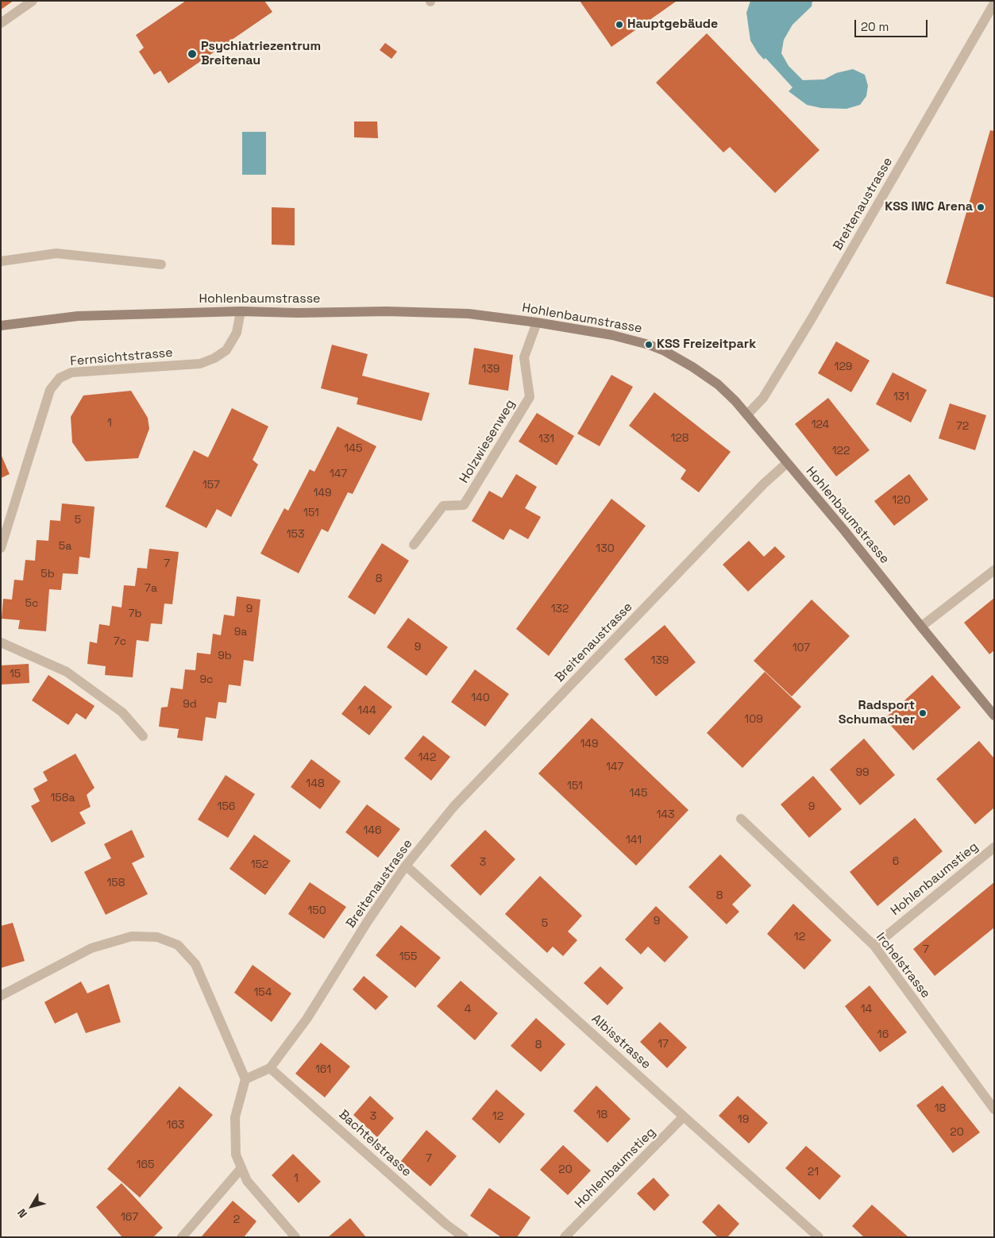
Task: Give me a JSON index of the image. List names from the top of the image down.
{
  "streets": {
    "street": [
      "Breitenaustrasse",
      "Hohlenbaumstrasse",
      "Fernsichtstrasse",
      "Holzwiesenweg",
      "Hohlenbaumstieg",
      "Irchelstrasse",
      "Albisstrasse",
      "Bachtelstrasse"
    ]
  },
  "crossings": [
    ["Breitenaustrasse", "Hohlenbaumstrasse"],
    ["Breitenaustrasse", "Albisstrasse"],
    ["Breitenaustrasse", "Bachtelstrasse"],
    ["Hohlenbaumstrasse", "Fernsichtstrasse"],
    ["Hohlenbaumstrasse", "Holzwiesenweg"],
    ["Hohlenbaumstieg", "Irchelstrasse"],
    ["Hohlenbaumstieg", "Albisstrasse"]
  ],
  "places": [
    "Hauptgebäude",
    "Psychiatriezentrum Breitenau",
    "KSS IWC Arena",
    "KSS Freizeitpark",
    "Radsport Schumacher"
  ],
  "house_numbers": [
    "129",
    "139",
    "131",
    "1",
    "124",
    "72",
    "128",
    "131",
    "145",
    "122",
    "147",
    "157",
    "149",
    "120",
    "151",
    "5",
    "153",
    "5a",
    "130",
    "7",
    "5b",
    "8",
    "7a",
    "5c",
    "9",
    "132",
    "7b",
    "9a",
    "7c",
    "9",
    "107",
    "9b",
    "139",
    "15",
    "9c",
    "140",
    "9d",
    "144",
    "109",
    "149",
    "142",
    "147",
    "99",
    "148",
    "151",
    "145",
    "158a",
    "156",
    "9",
    "143",
    "146",
    "141",
    "6",
    "3",
    "152",
    "158",
    "8",
    "150",
    "9",
    "5",
    "12",
    "7",
    "155",
    "154",
    "4",
    "14",
    "16",
    "17",
    "8",
    "161",
    "18",
    "18",
    "3",
    "12",
    "19",
    "163",
    "20",
    "7",
    "165",
    "20",
    "21",
    "1",
    "167",
    "2"
  ],
  "scale_bar": "20 m",
  "north": "bottom left"
}
